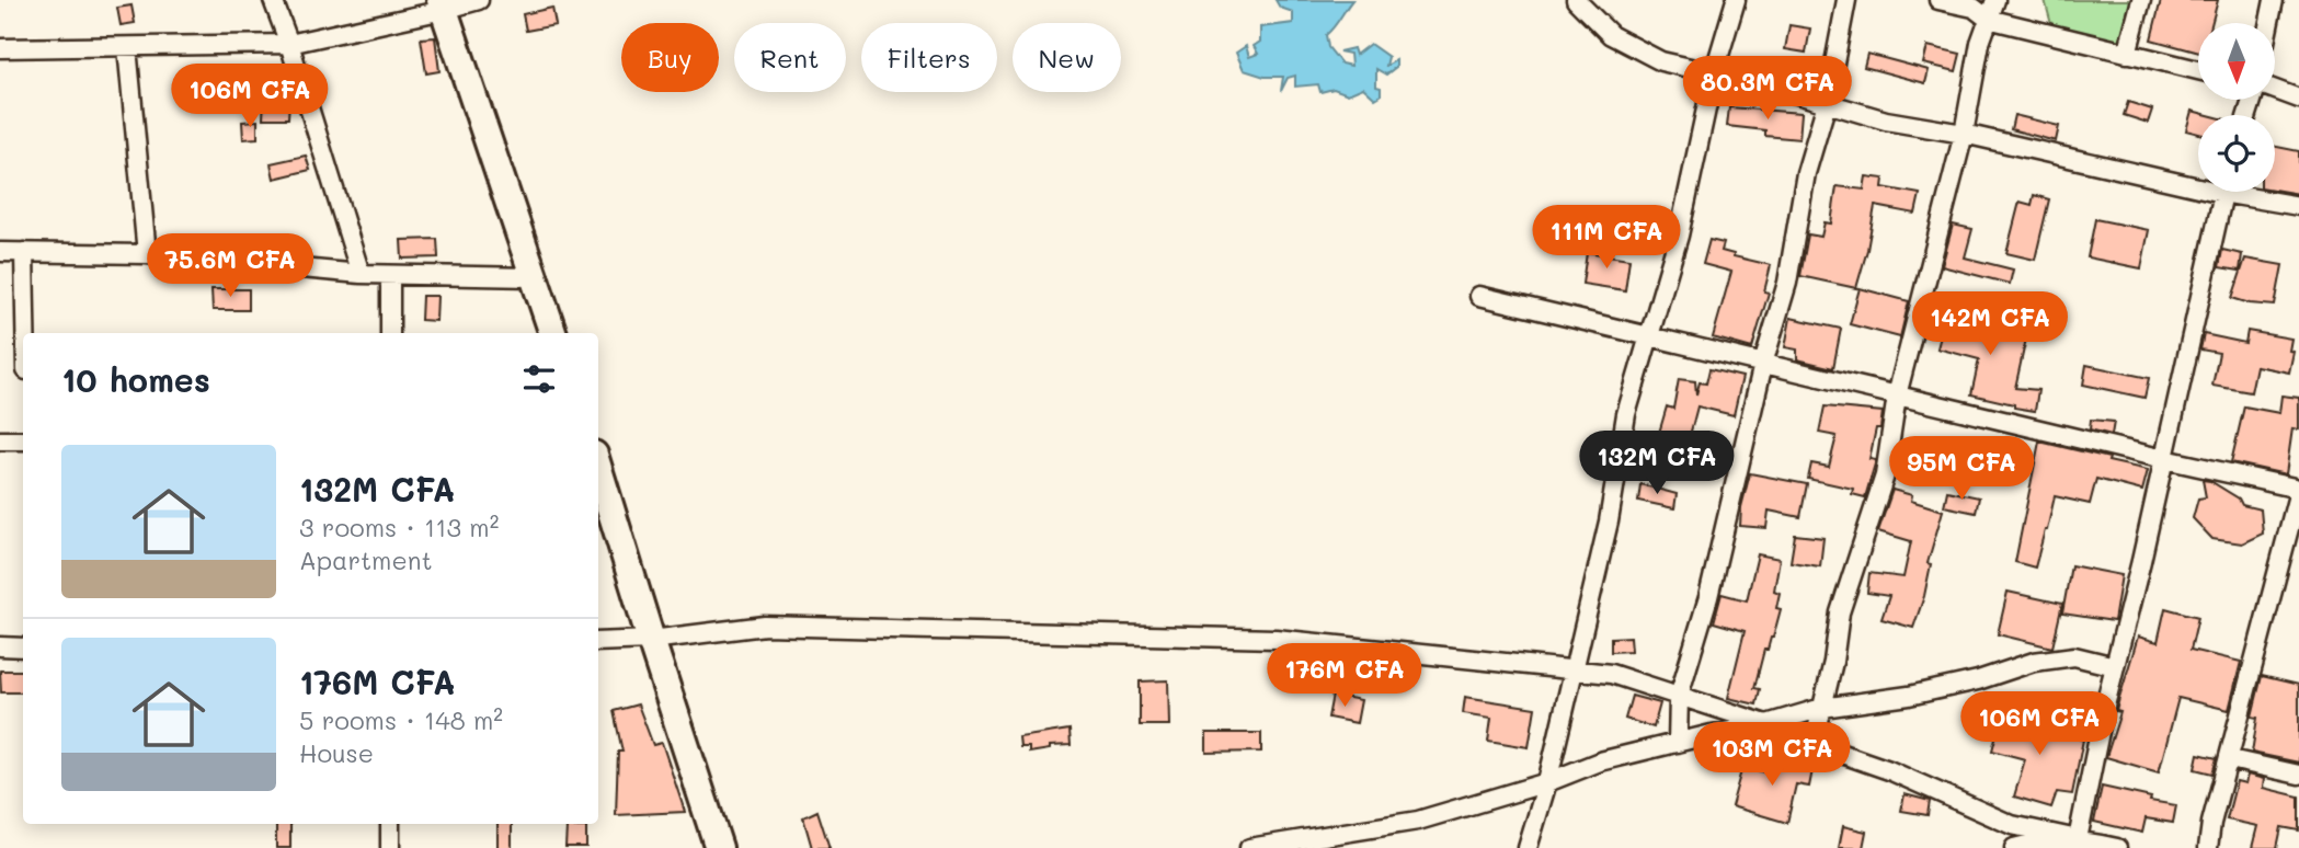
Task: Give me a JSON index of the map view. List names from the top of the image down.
{
  "north": "bottom",
  "page": {
    "chip": [
      "Buy",
      "Rent",
      "Filters",
      "New"
    ],
    "price": [
      "80.3M CFA",
      "106M CFA",
      "111M CFA",
      "75.6M CFA",
      "142M CFA",
      "132M CFA",
      "95M CFA",
      "176M CFA",
      "106M CFA",
      "103M CFA"
    ],
    "heading": "10 homes",
    "list": [
      {
        "name": "132M CFA",
        "note": "3 rooms · 113 m² · Apartment"
      },
      {
        "name": "176M CFA",
        "note": "5 rooms · 148 m² · House"
      }
    ]
  }
}
